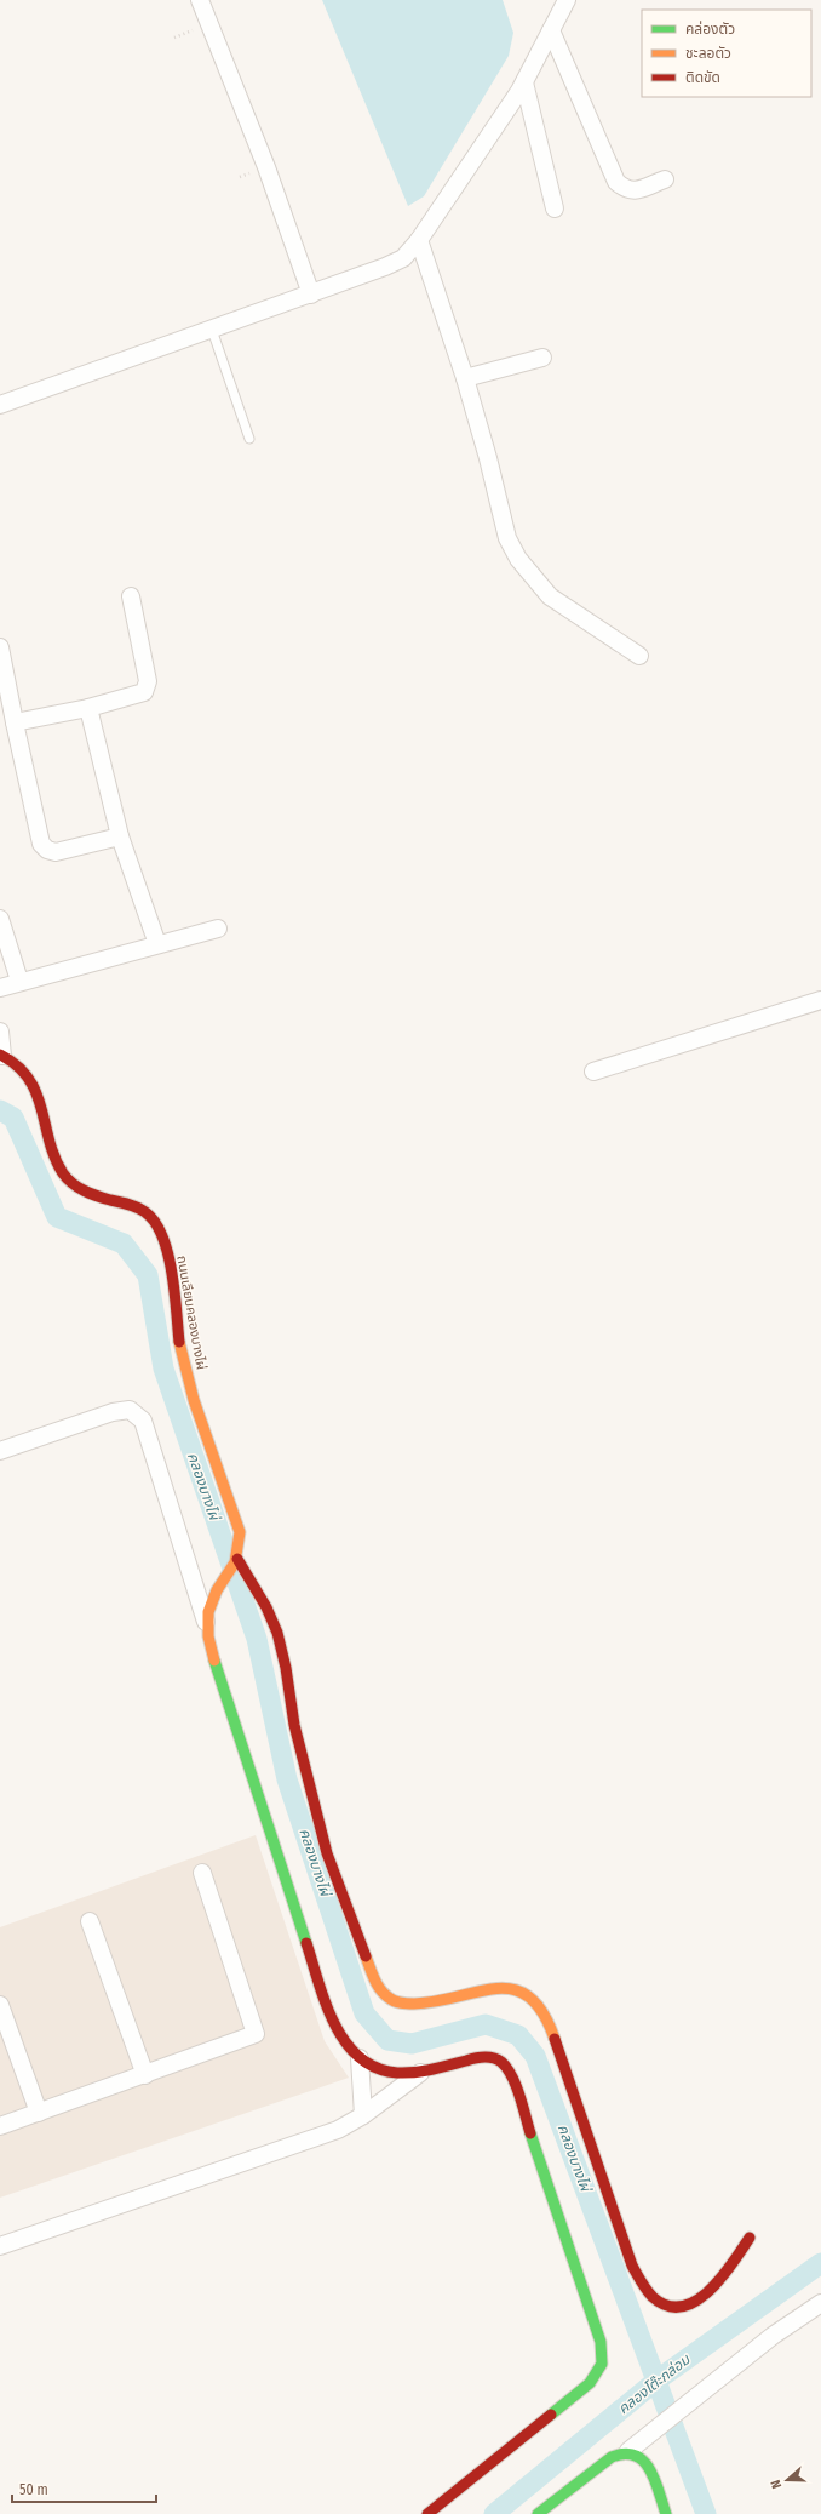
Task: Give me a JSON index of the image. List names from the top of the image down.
{
  "streets": {
    "street": ["ถนนเลียบคลองบางไผ่"]
  },
  "water": ["คลองบางไผ่", "คลองโต๊ะกล่อม"],
  "legend": ["คล่องตัว", "ชะลอตัว", "ติดขัด"],
  "scale_bar": "50 m",
  "north": "left"
}
